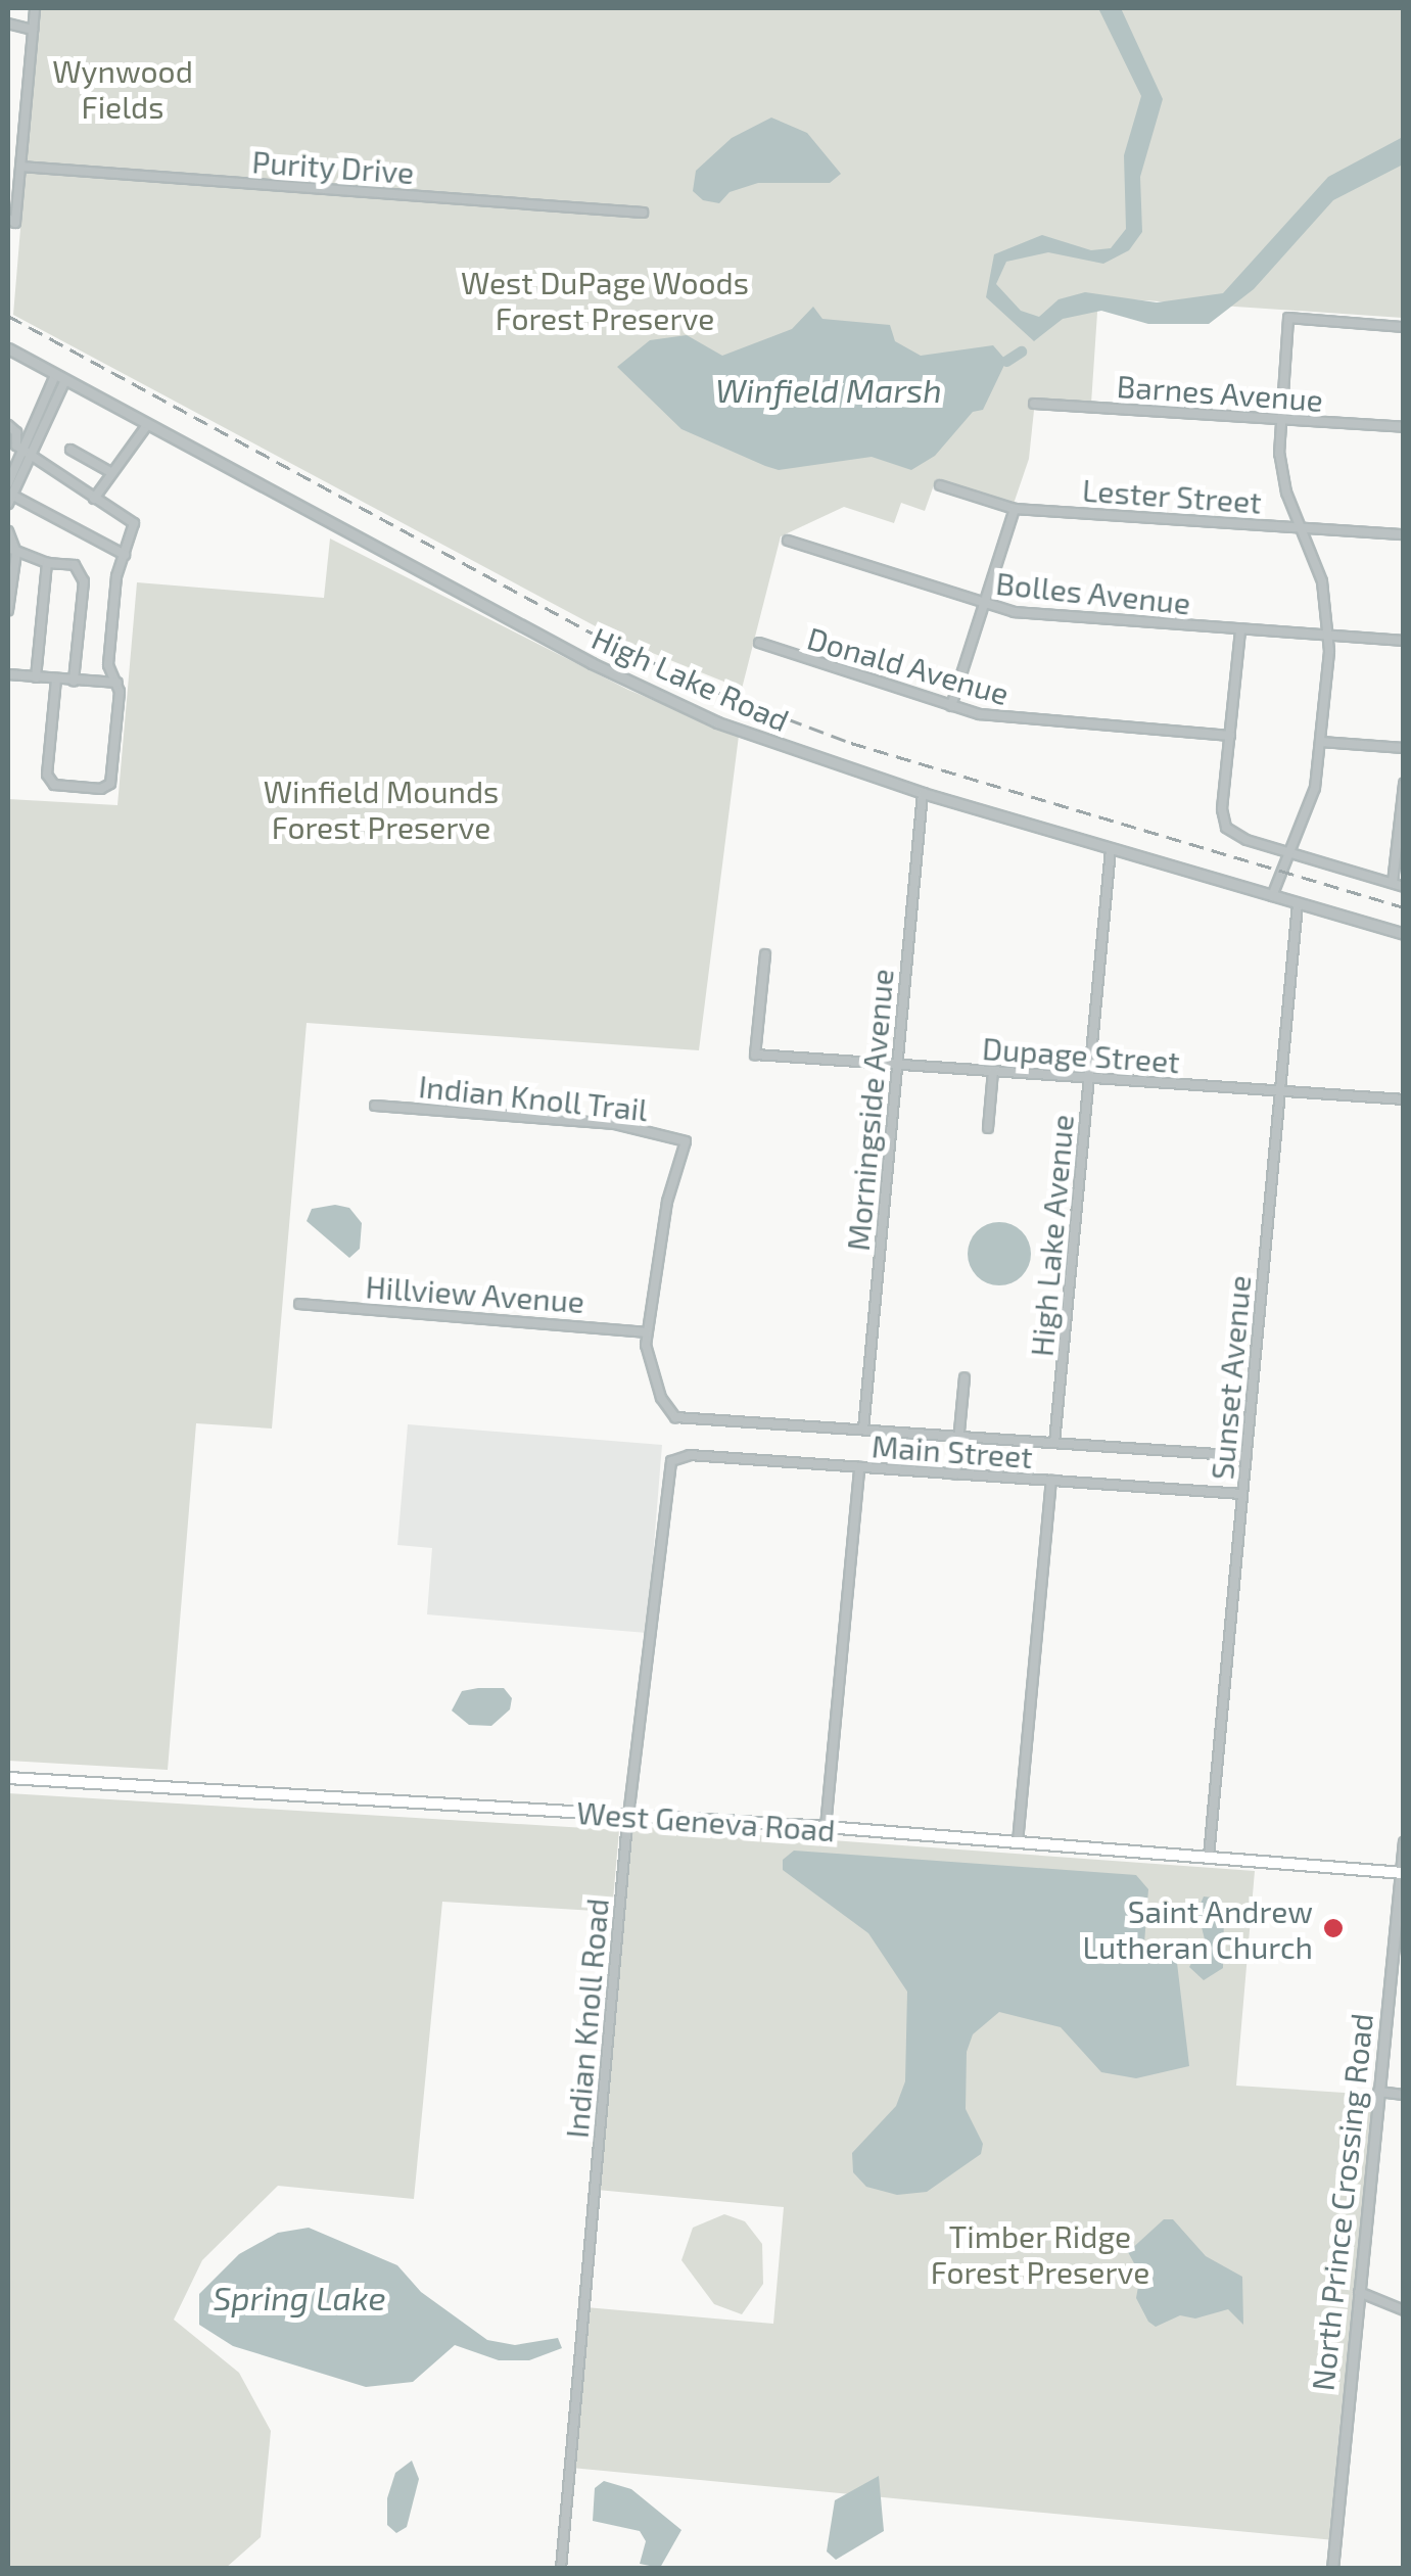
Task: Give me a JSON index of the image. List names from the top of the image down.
{
  "streets": {
    "main road": ["West Geneva Road"],
    "street": [
      "Purity Drive",
      "Barnes Avenue",
      "Lester Street",
      "Bolles Avenue",
      "Donald Avenue",
      "High Lake Road",
      "Dupage Street",
      "Indian Knoll Trail",
      "Morningside Avenue",
      "High Lake Avenue",
      "Hillview Avenue",
      "Sunset Avenue",
      "Main Street",
      "Indian Knoll Road",
      "North Prince Crossing Road"
    ]
  },
  "crossings": [
    ["High Lake Road", "Morningside Avenue"],
    ["High Lake Road", "High Lake Avenue"],
    ["High Lake Road", "Sunset Avenue"],
    ["Dupage Street", "Morningside Avenue"],
    ["Dupage Street", "High Lake Avenue"],
    ["Dupage Street", "Sunset Avenue"],
    ["Indian Knoll Trail", "Hillview Avenue"],
    ["Indian Knoll Trail", "Main Street"],
    ["Morningside Avenue", "Main Street"],
    ["High Lake Avenue", "Main Street"],
    ["Hillview Avenue", "Main Street"],
    ["Sunset Avenue", "Main Street"],
    ["Sunset Avenue", "West Geneva Road"],
    ["Main Street", "Indian Knoll Road"],
    ["West Geneva Road", "Indian Knoll Road"],
    ["West Geneva Road", "North Prince Crossing Road"]
  ],
  "water": ["Winfield Marsh", "Spring Lake"],
  "parks": [
    "Wynwood Fields",
    "West DuPage Woods Forest Preserve",
    "Winfield Mounds Forest Preserve",
    "Timber Ridge Forest Preserve"
  ],
  "places": ["Saint Andrew Lutheran Church"]
}
